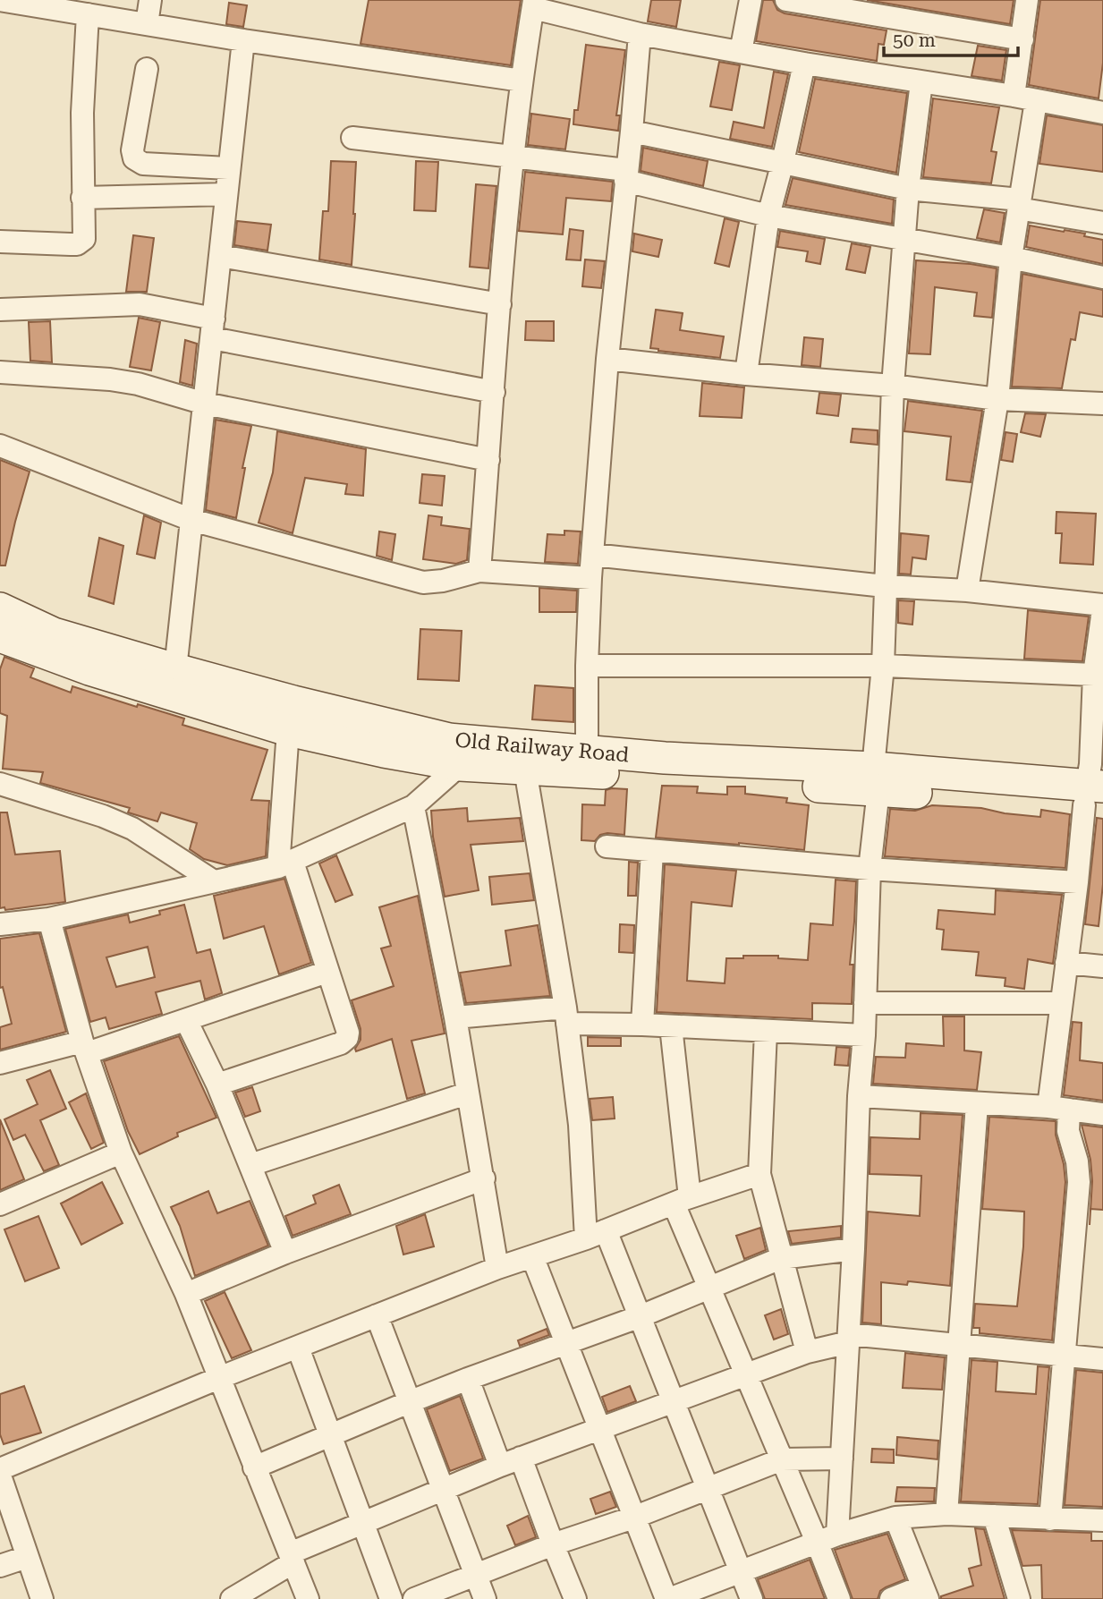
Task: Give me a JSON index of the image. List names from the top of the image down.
{
  "streets": {
    "main road": ["Old Railway Road"]
  },
  "scale_bar": "50 m"
}
